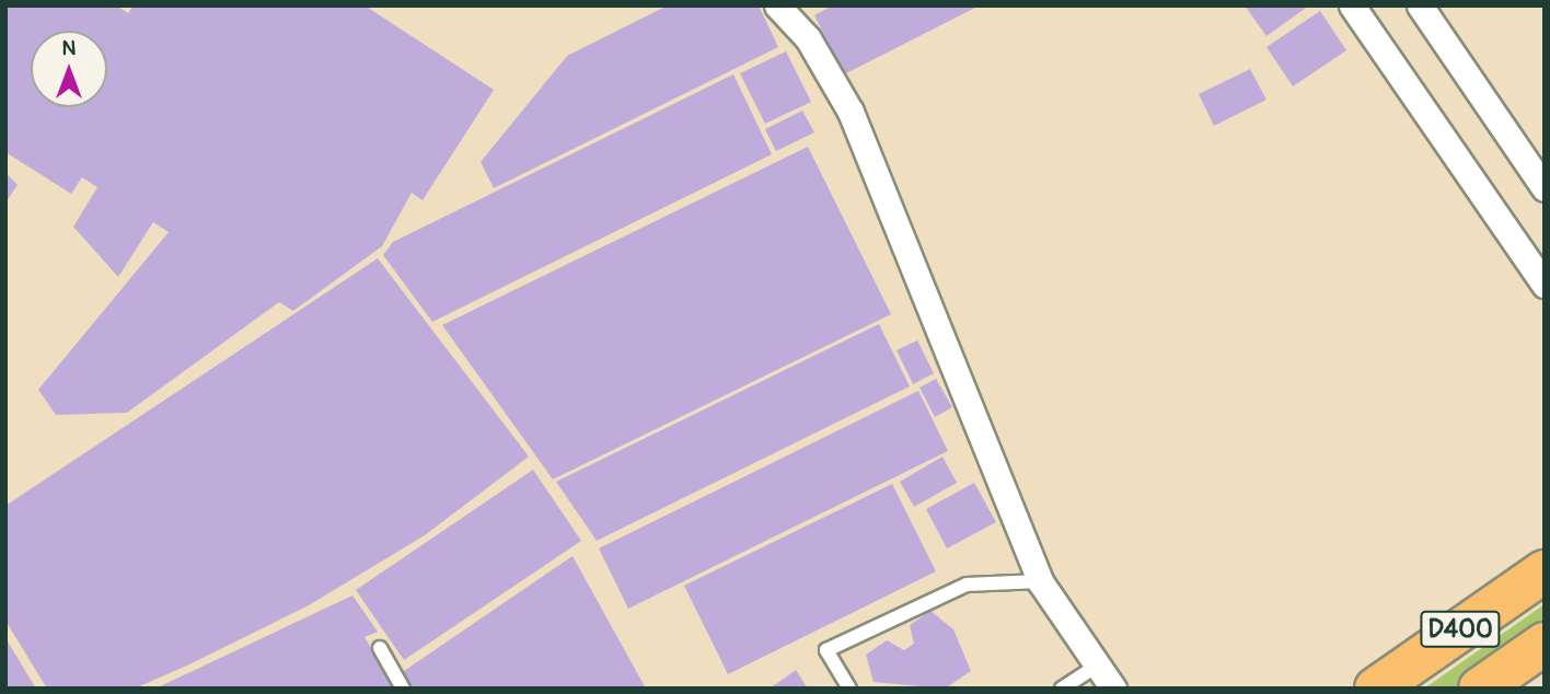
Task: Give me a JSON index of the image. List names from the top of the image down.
{
  "streets": {
    "highway": ["D400"]
  },
  "north": "top"
}
